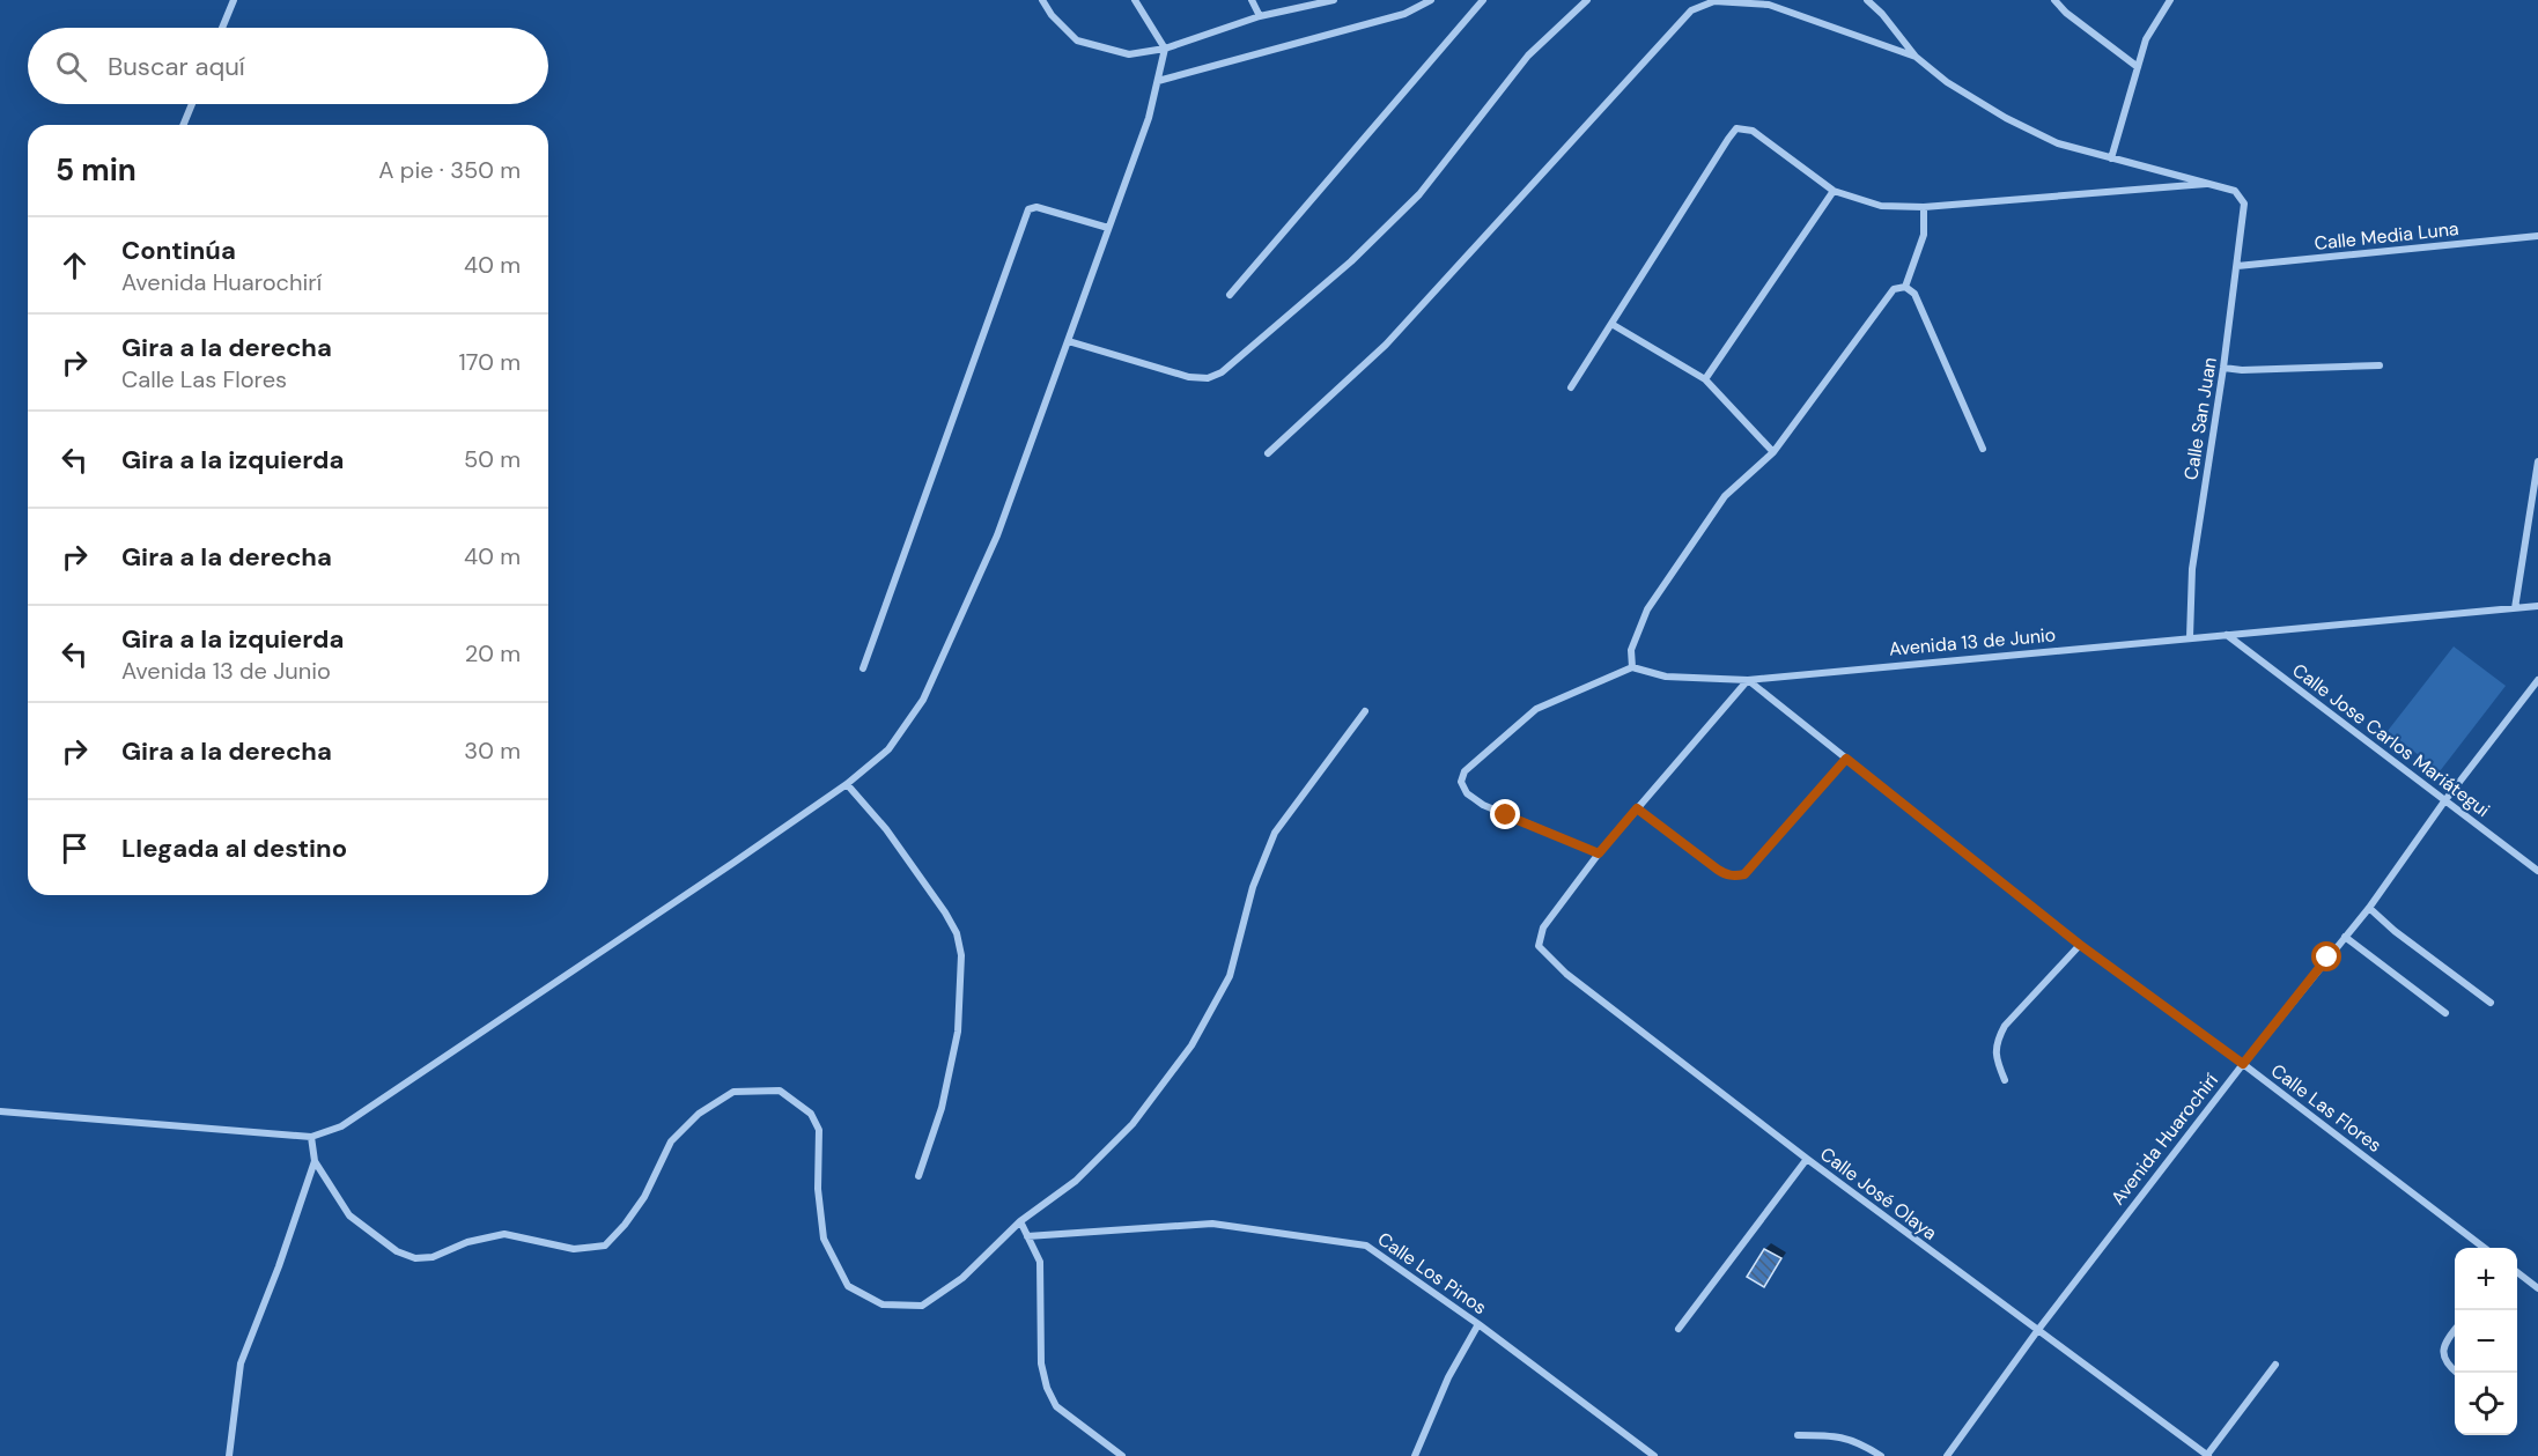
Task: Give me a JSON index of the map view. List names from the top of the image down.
{
  "streets": {
    "street": [
      "Calle Media Luna",
      "Calle San Juan",
      "Avenida 13 de Junio",
      "Calle Jose Carlos Mariátegui",
      "Calle Las Flores",
      "Avenida Huarochirí",
      "Calle José Olaya",
      "Calle Los Pinos"
    ]
  },
  "crossings": [
    ["Calle Media Luna", "Calle San Juan"],
    ["Calle San Juan", "Avenida 13 de Junio"],
    ["Avenida 13 de Junio", "Calle Jose Carlos Mariátegui"],
    ["Avenida 13 de Junio", "Calle Las Flores"],
    ["Calle Jose Carlos Mariátegui", "Avenida Huarochirí"],
    ["Calle Las Flores", "Avenida Huarochirí"],
    ["Avenida Huarochirí", "Calle José Olaya"]
  ],
  "page": {
    "search": "Buscar aquí",
    "heading": ["5 min", "A pie · 350 m"],
    "list": [
      ["Continúa", "Avenida Huarochirí", "40 m"],
      ["Gira a la derecha", "Calle Las Flores", "170 m"],
      ["Gira a la izquierda", "50 m"],
      ["Gira a la derecha", "40 m"],
      ["Gira a la izquierda", "Avenida 13 de Junio", "20 m"],
      ["Gira a la derecha", "30 m"],
      "Llegada al destino"
    ],
    "map_buttons": ["+", "−"]
  }
}
